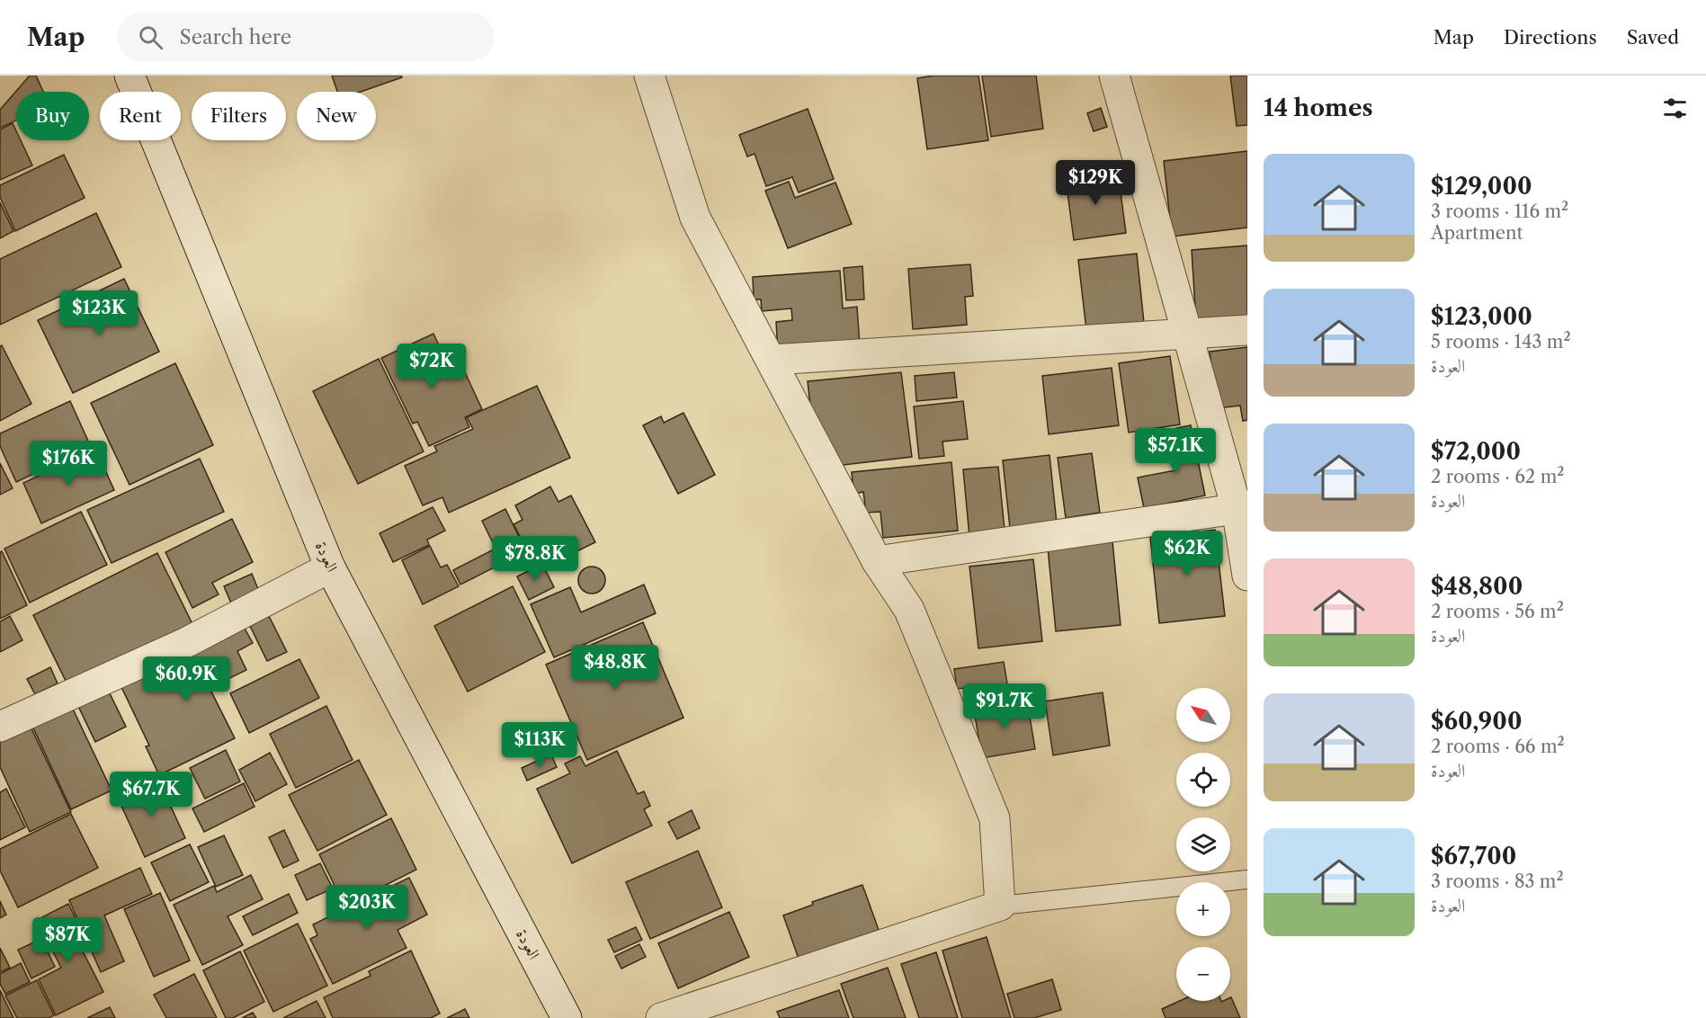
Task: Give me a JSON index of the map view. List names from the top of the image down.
{
  "streets": {
    "street": ["العودة"]
  },
  "north": "top left",
  "page": {
    "header": "Map",
    "search": "Search here",
    "nav": ["Map", "Directions", "Saved"],
    "heading": "14 homes",
    "chip": [
      "Buy",
      "Rent",
      "Filters",
      "New"
    ],
    "list": [
      {
        "name": "$129,000",
        "note": "3 rooms · 116 m² · Apartment"
      },
      {
        "name": "$123,000",
        "note": "5 rooms · 143 m² · العودة"
      },
      {
        "name": "$72,000",
        "note": "2 rooms · 62 m² · العودة"
      },
      {
        "name": "$48,800",
        "note": "2 rooms · 56 m² · العودة"
      },
      {
        "name": "$60,900",
        "note": "2 rooms · 66 m² · العودة"
      },
      {
        "name": "$67,700",
        "note": "3 rooms · 83 m² · العودة"
      }
    ],
    "price": [
      "$129K",
      "$123K",
      "$72K",
      "$57.1K",
      "$176K",
      "$62K",
      "$78.8K",
      "$48.8K",
      "$60.9K",
      "$91.7K",
      "$113K",
      "$67.7K",
      "$203K",
      "$87K"
    ],
    "map_buttons": ["+", "−"]
  }
}
